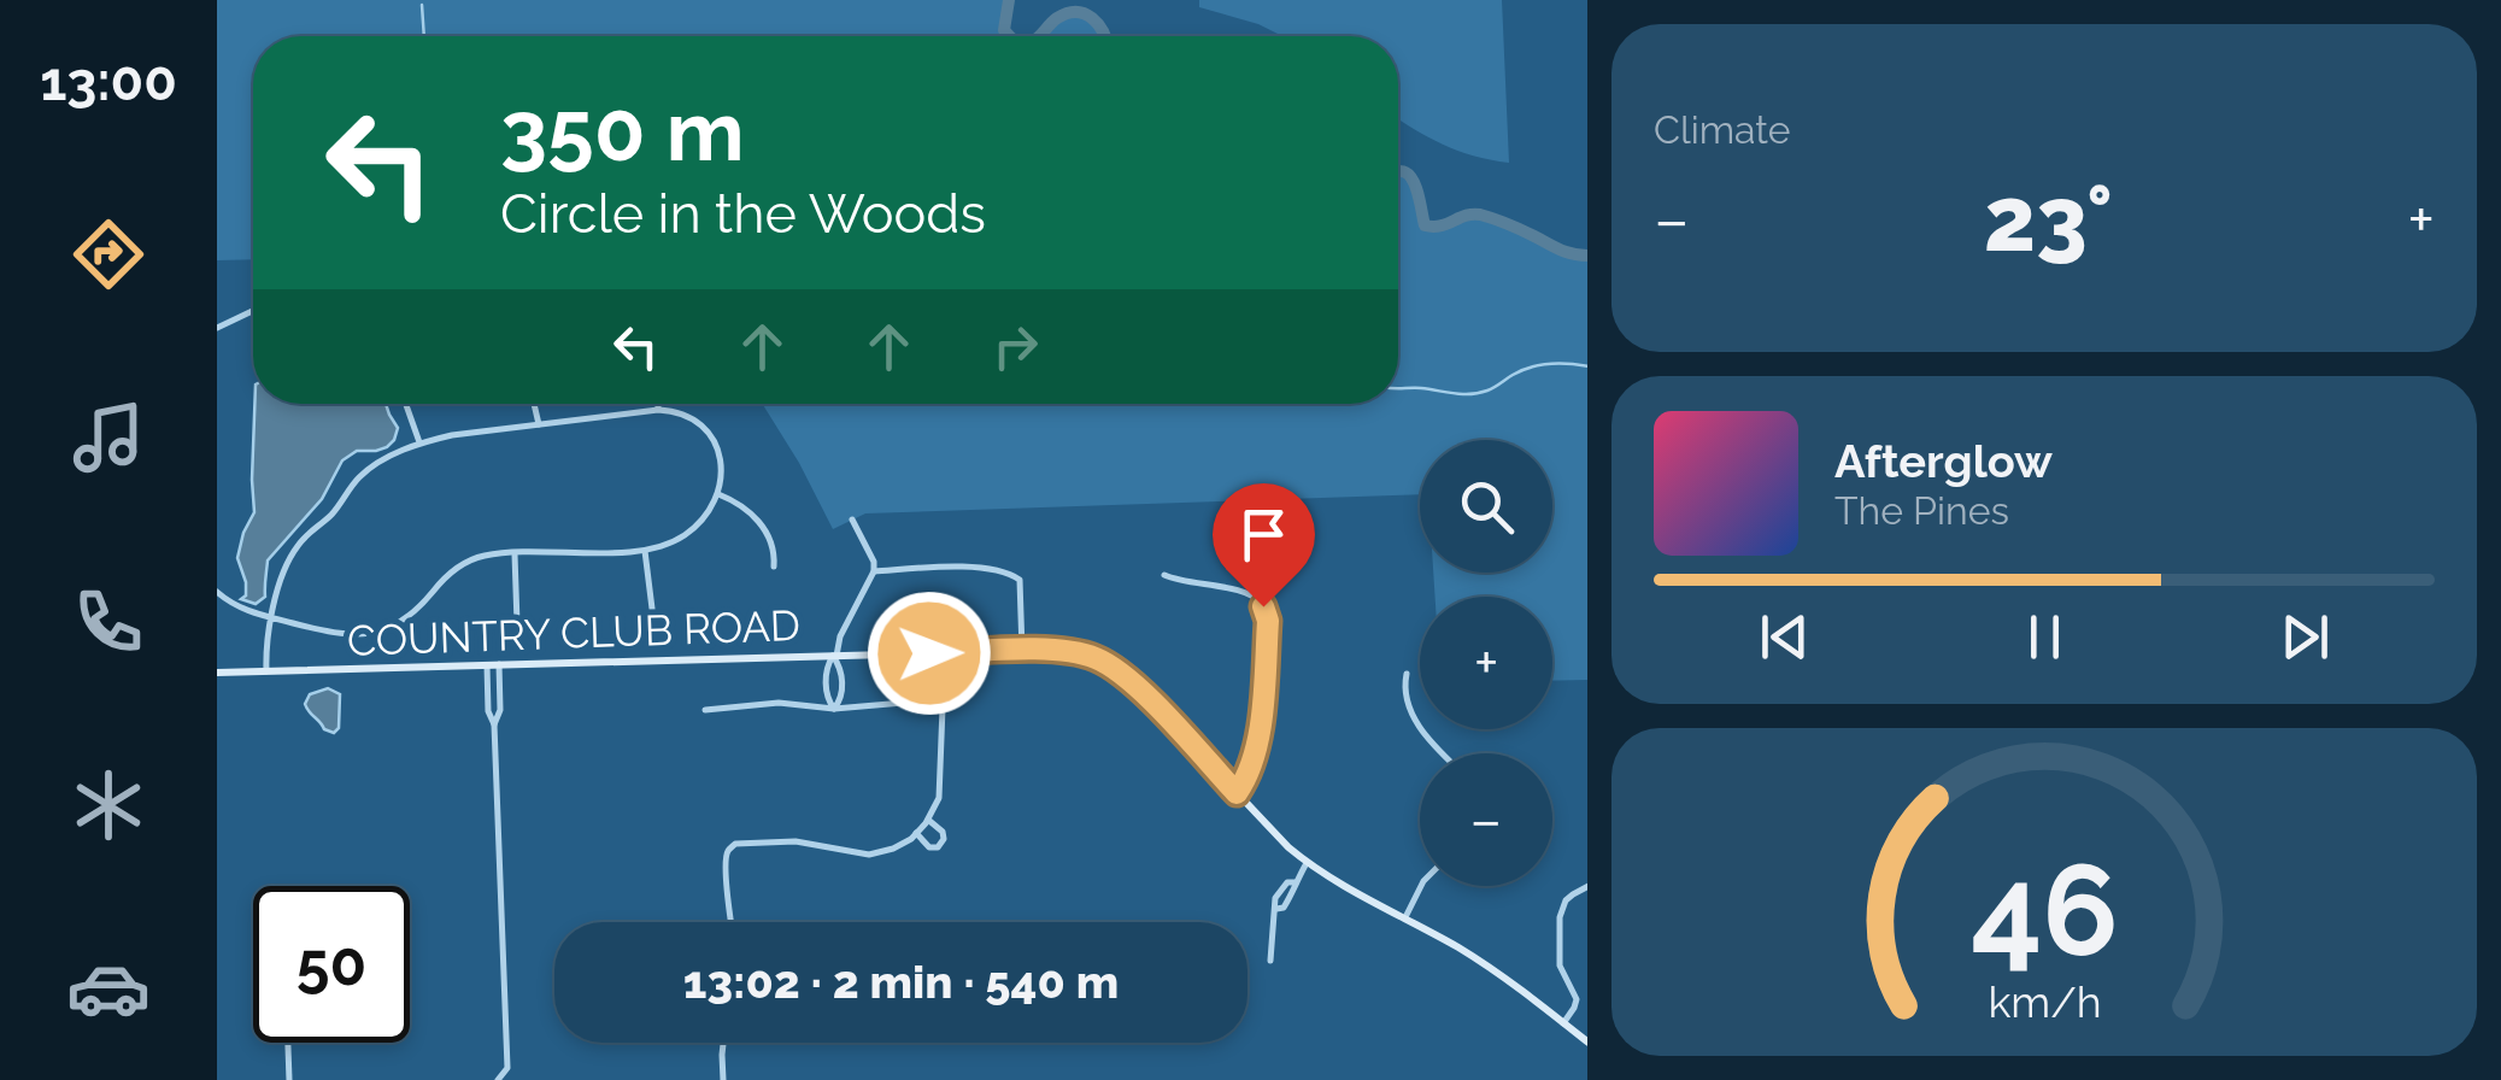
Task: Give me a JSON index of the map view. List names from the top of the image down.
{
  "streets": {
    "main road": ["COUNTRY CLUB ROAD"]
  },
  "page": {
    "tabs": "13:00",
    "tile": "Climate",
    "turn": ["350 m", "Circle in the Woods"],
    "heat": ["−", "23°", "+"],
    "song": ["Afterglow", "The Pines"],
    "map_buttons": ["+", "−"],
    "limit": "50",
    "trip": "13:02 · 2 min · 540 m",
    "gauge": ["46", "km/h"]
  }
}
